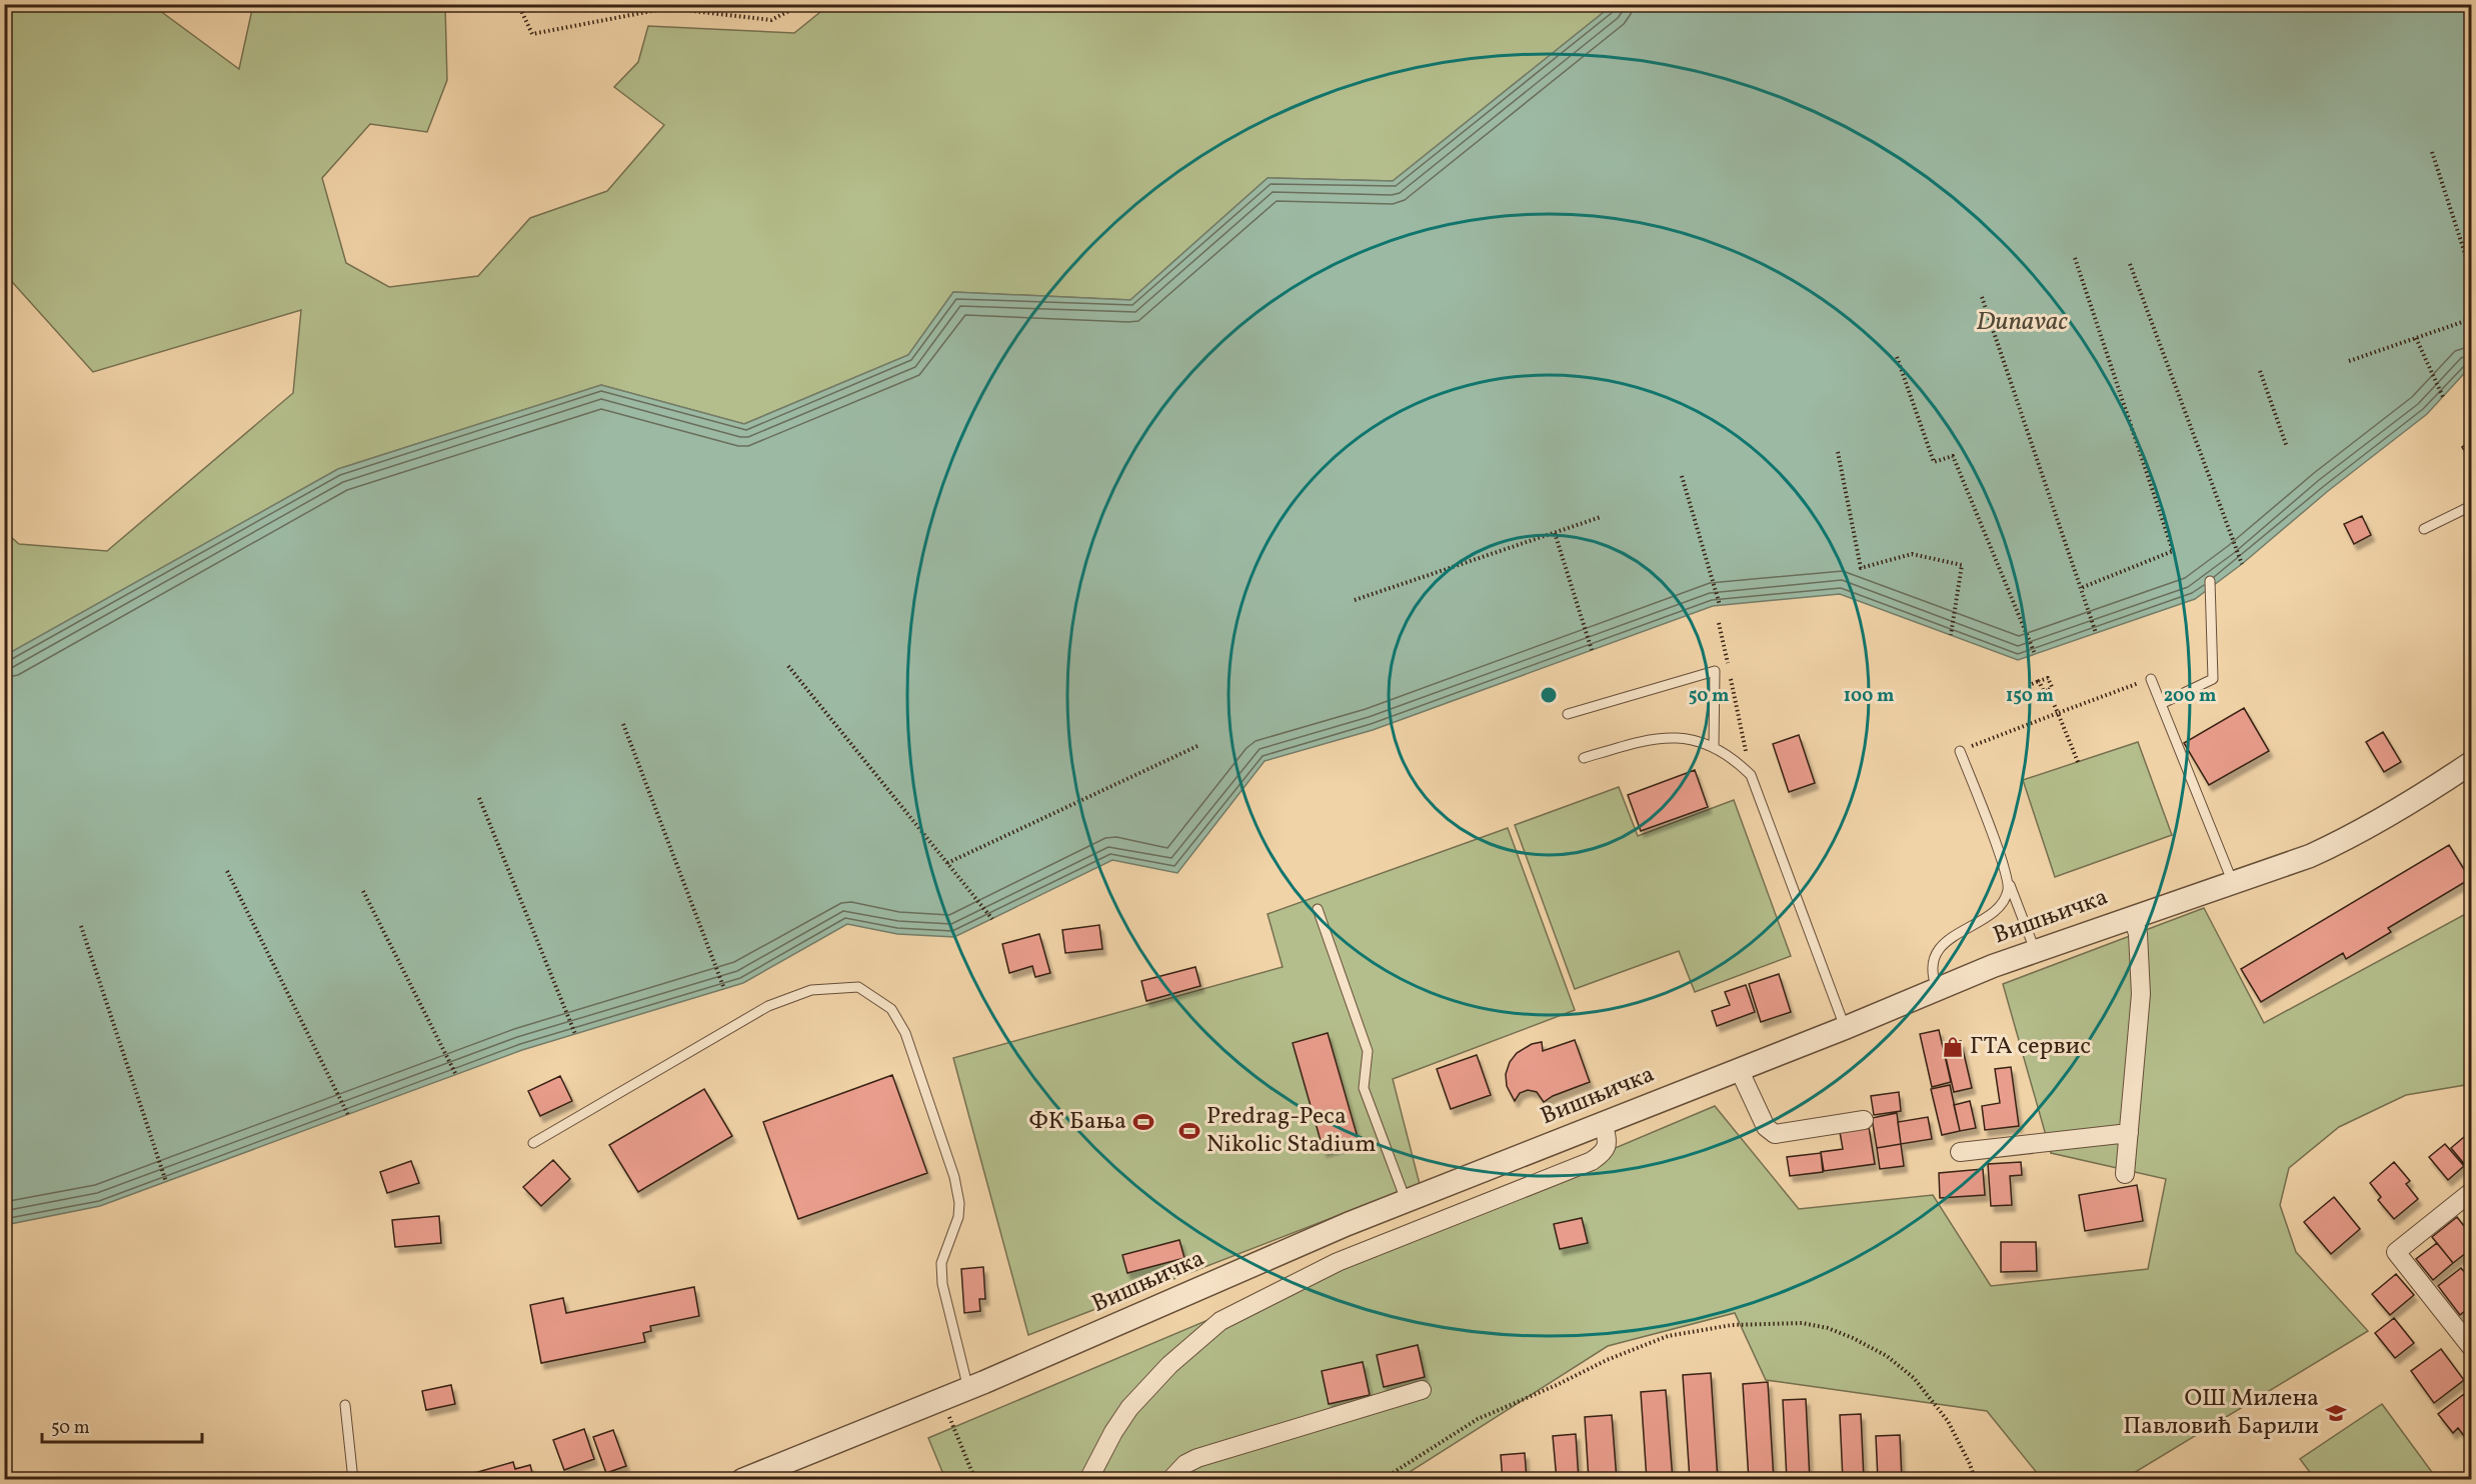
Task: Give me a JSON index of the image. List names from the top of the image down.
{
  "streets": {
    "street": ["Вишњичка"]
  },
  "water": ["Dunavac"],
  "places": {
    "shop": ["ГТА сервис"],
    "sports": ["ФК Бања", "Predrag-Peca Nikolic Stadium"],
    "school or university": ["ОШ Милена Павловић Барили"]
  },
  "scale_bar": "50 m",
  "rings": [
    "50 m",
    "100 m",
    "150 m",
    "200 m"
  ]
}
